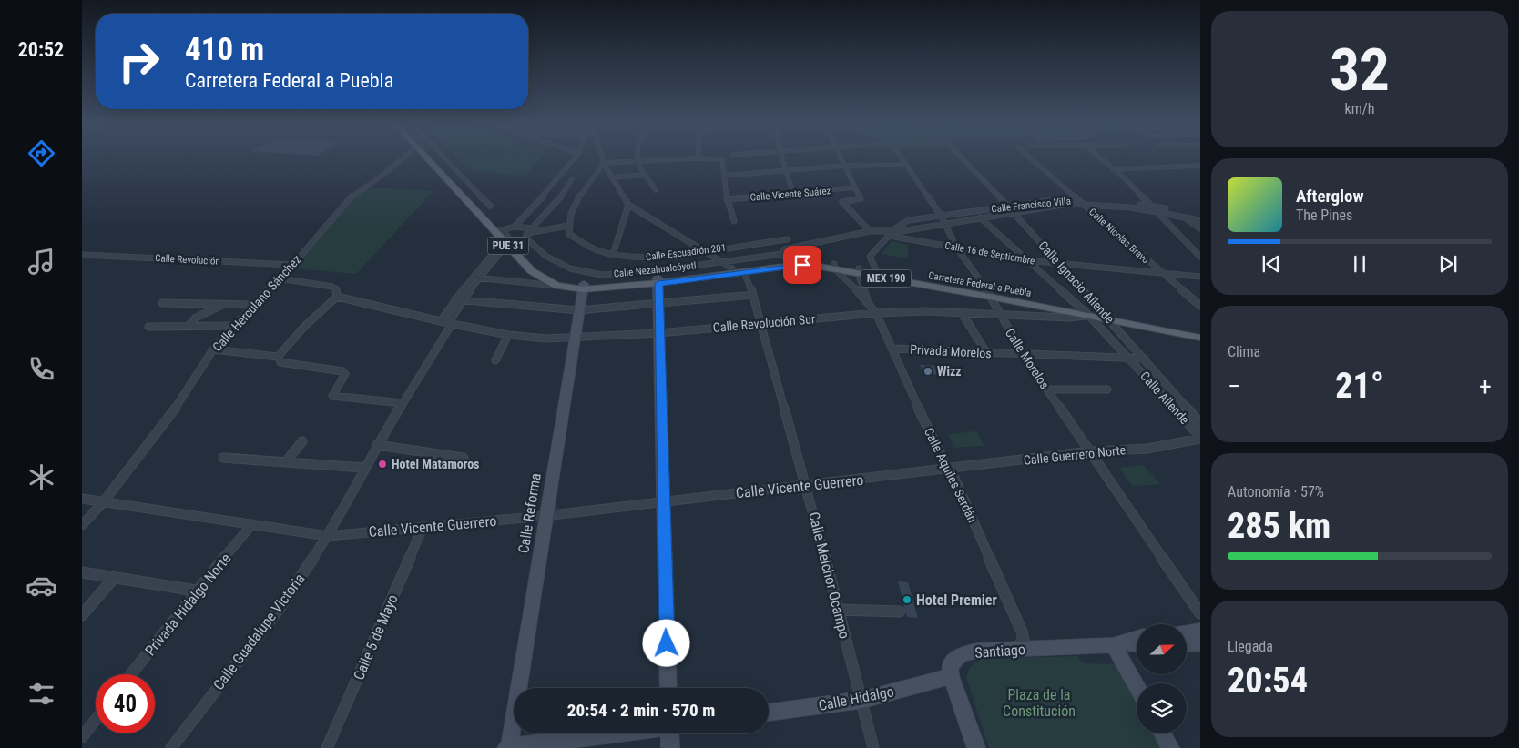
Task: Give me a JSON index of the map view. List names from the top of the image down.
{
  "streets": {
    "main road": ["PUE 31", "MEX 190", "Carretera Federal a Puebla"],
    "street": [
      "Calle Vicente Suárez",
      "Calle Francisco Villa",
      "Calle Nicolás Bravo",
      "Calle Escuadrón 201",
      "Calle 16 de Septiembre",
      "Calle Revolución",
      "Calle Nezahualcóyotl",
      "Calle Ignacio Allende",
      "Calle Herculano Sánchez",
      "Calle Revolución Sur",
      "Privada Morelos",
      "Calle Morelos",
      "Calle Allende",
      "Calle Guerrero Norte",
      "Calle Aquiles Serdán",
      "Calle Vicente Guerrero",
      "Calle Reforma",
      "Calle Melchor Ocampo",
      "Privada Hidalgo Norte",
      "Calle Guadalupe Victoria",
      "Calle 5 de Mayo",
      "Santiago",
      "Calle Hidalgo"
    ]
  },
  "crossings": [
    ["Calle Francisco Villa", "Calle Nicolás Bravo"],
    ["Calle Francisco Villa", "Calle Escuadrón 201"],
    ["Calle Francisco Villa", "Calle 16 de Septiembre"],
    ["Calle Francisco Villa", "Calle Ignacio Allende"],
    ["Calle Francisco Villa", "Carretera Federal a Puebla"],
    ["Calle Francisco Villa", "Calle Morelos"],
    ["Calle Francisco Villa", "Calle Allende"],
    ["Calle Nicolás Bravo", "Calle 16 de Septiembre"],
    ["Calle Escuadrón 201", "Calle 16 de Septiembre"],
    ["Calle Escuadrón 201", "Calle Nezahualcóyotl"],
    ["Calle Escuadrón 201", "Carretera Federal a Puebla"],
    ["Calle 16 de Septiembre", "Calle Ignacio Allende"],
    ["Calle 16 de Septiembre", "Calle Morelos"],
    ["Calle 16 de Septiembre", "Calle Allende"],
    ["Calle Revolución", "Calle Herculano Sánchez"],
    ["MEX 190", "Calle Ignacio Allende"],
    ["MEX 190", "Carretera Federal a Puebla"],
    ["Calle Ignacio Allende", "Carretera Federal a Puebla"],
    ["Calle Ignacio Allende", "Privada Morelos"],
    ["Carretera Federal a Puebla", "Calle Revolución Sur"],
    ["Carretera Federal a Puebla", "Calle Morelos"],
    ["Carretera Federal a Puebla", "Calle Allende"],
    ["Carretera Federal a Puebla", "Calle Aquiles Serdán"],
    ["Carretera Federal a Puebla", "Calle Reforma"],
    ["Carretera Federal a Puebla", "Calle Melchor Ocampo"],
    ["Carretera Federal a Puebla", "Calle Guadalupe Victoria"],
    ["Calle Herculano Sánchez", "Calle Vicente Guerrero"],
    ["Calle Revolución Sur", "Calle Morelos"],
    ["Calle Revolución Sur", "Calle Allende"],
    ["Calle Revolución Sur", "Calle Aquiles Serdán"],
    ["Calle Revolución Sur", "Calle Reforma"],
    ["Calle Revolución Sur", "Calle Melchor Ocampo"],
    ["Calle Revolución Sur", "Calle Guadalupe Victoria"],
    ["Privada Morelos", "Calle Morelos"],
    ["Privada Morelos", "Calle Allende"],
    ["Privada Morelos", "Calle Aquiles Serdán"],
    ["Calle Morelos", "Calle Guerrero Norte"],
    ["Calle Allende", "Calle Guerrero Norte"],
    ["Calle Guerrero Norte", "Calle Aquiles Serdán"],
    ["Calle Guerrero Norte", "Calle Vicente Guerrero"],
    ["Calle Aquiles Serdán", "Calle Vicente Guerrero"],
    ["Calle Aquiles Serdán", "Santiago"],
    ["Calle Vicente Guerrero", "Calle Reforma"],
    ["Calle Vicente Guerrero", "Calle Melchor Ocampo"],
    ["Calle Vicente Guerrero", "Privada Hidalgo Norte"],
    ["Calle Vicente Guerrero", "Calle Guadalupe Victoria"],
    ["Calle Vicente Guerrero", "Calle 5 de Mayo"],
    ["Calle Melchor Ocampo", "Calle Hidalgo"],
    ["Santiago", "Calle Hidalgo"]
  ],
  "parks": ["Plaza de la Constitución"],
  "places": ["Wizz", "Hotel Matamoros", "Hotel Premier"],
  "north": "right",
  "page": {
    "tabs": "20:52",
    "tile": [
      ["32", "km/h"],
      "Clima",
      ["Autonomía · 57%", "285 km"],
      ["Llegada", "20:54"]
    ],
    "turn": ["410 m", "Carretera Federal a Puebla"],
    "song": ["Afterglow", "The Pines"],
    "heat": ["−", "21°", "+"],
    "limit": "40",
    "trip": "20:54 · 2 min · 570 m"
  }
}
